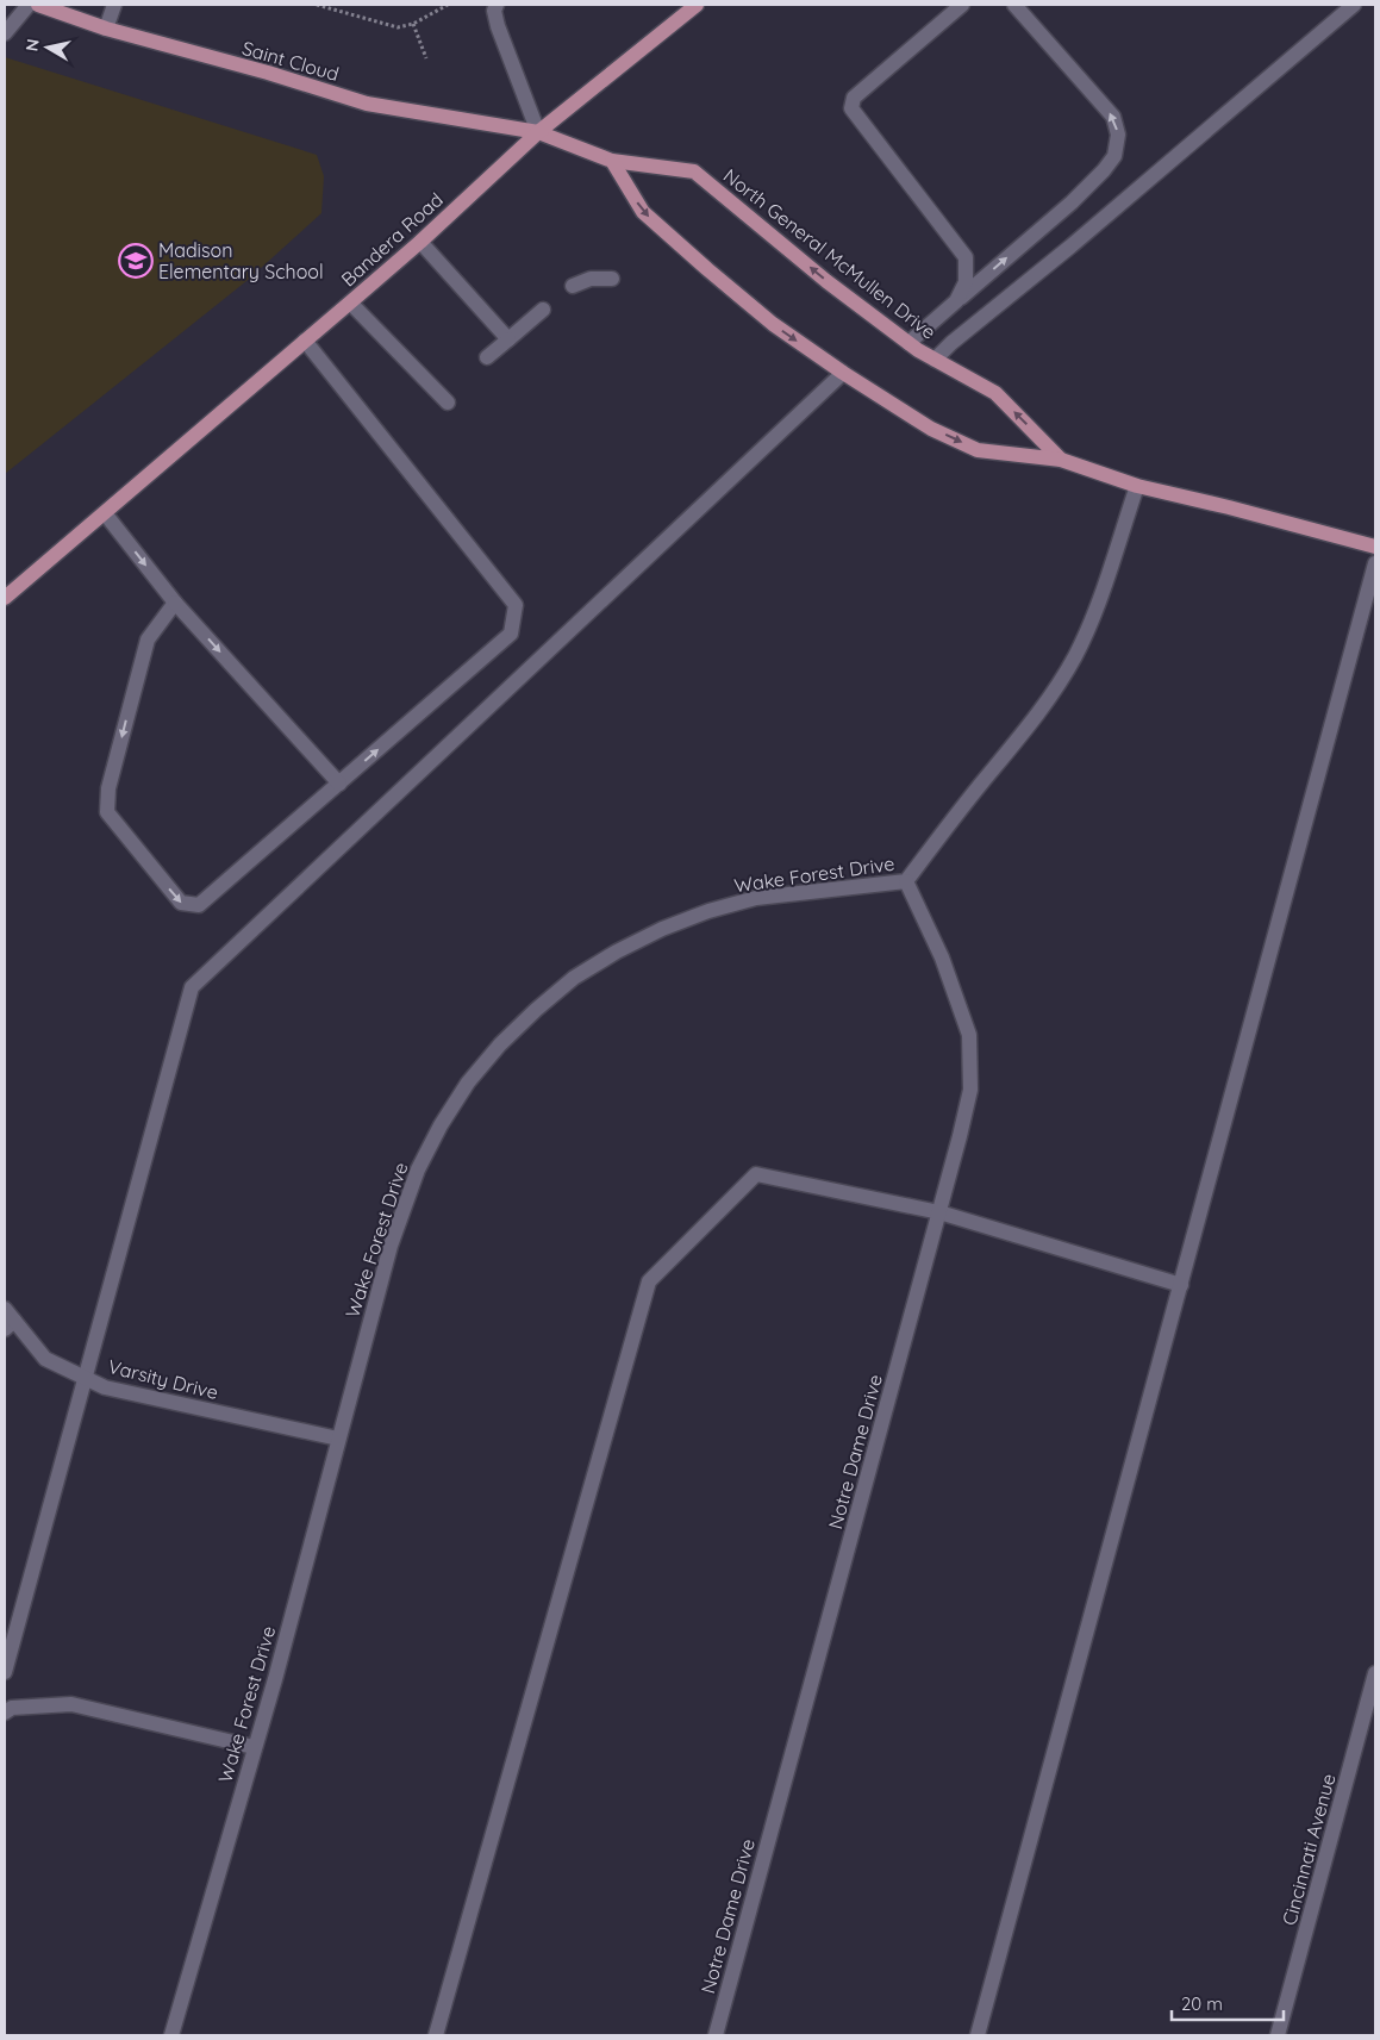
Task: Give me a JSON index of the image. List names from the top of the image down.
{
  "streets": {
    "main road": ["Saint Cloud", "Bandera Road", "North General McMullen Drive"],
    "street": [
      "Wake Forest Drive",
      "Varsity Drive",
      "Notre Dame Drive",
      "Cincinnati Avenue"
    ]
  },
  "crossings": [
    ["Saint Cloud", "Bandera Road"],
    ["Saint Cloud", "North General McMullen Drive"],
    ["Bandera Road", "North General McMullen Drive"],
    ["North General McMullen Drive", "Wake Forest Drive"],
    ["Wake Forest Drive", "Varsity Drive"],
    ["Wake Forest Drive", "Notre Dame Drive"]
  ],
  "places": {
    "school or university": ["Madison Elementary School"]
  },
  "scale_bar": "20 m",
  "north": "left"
}
